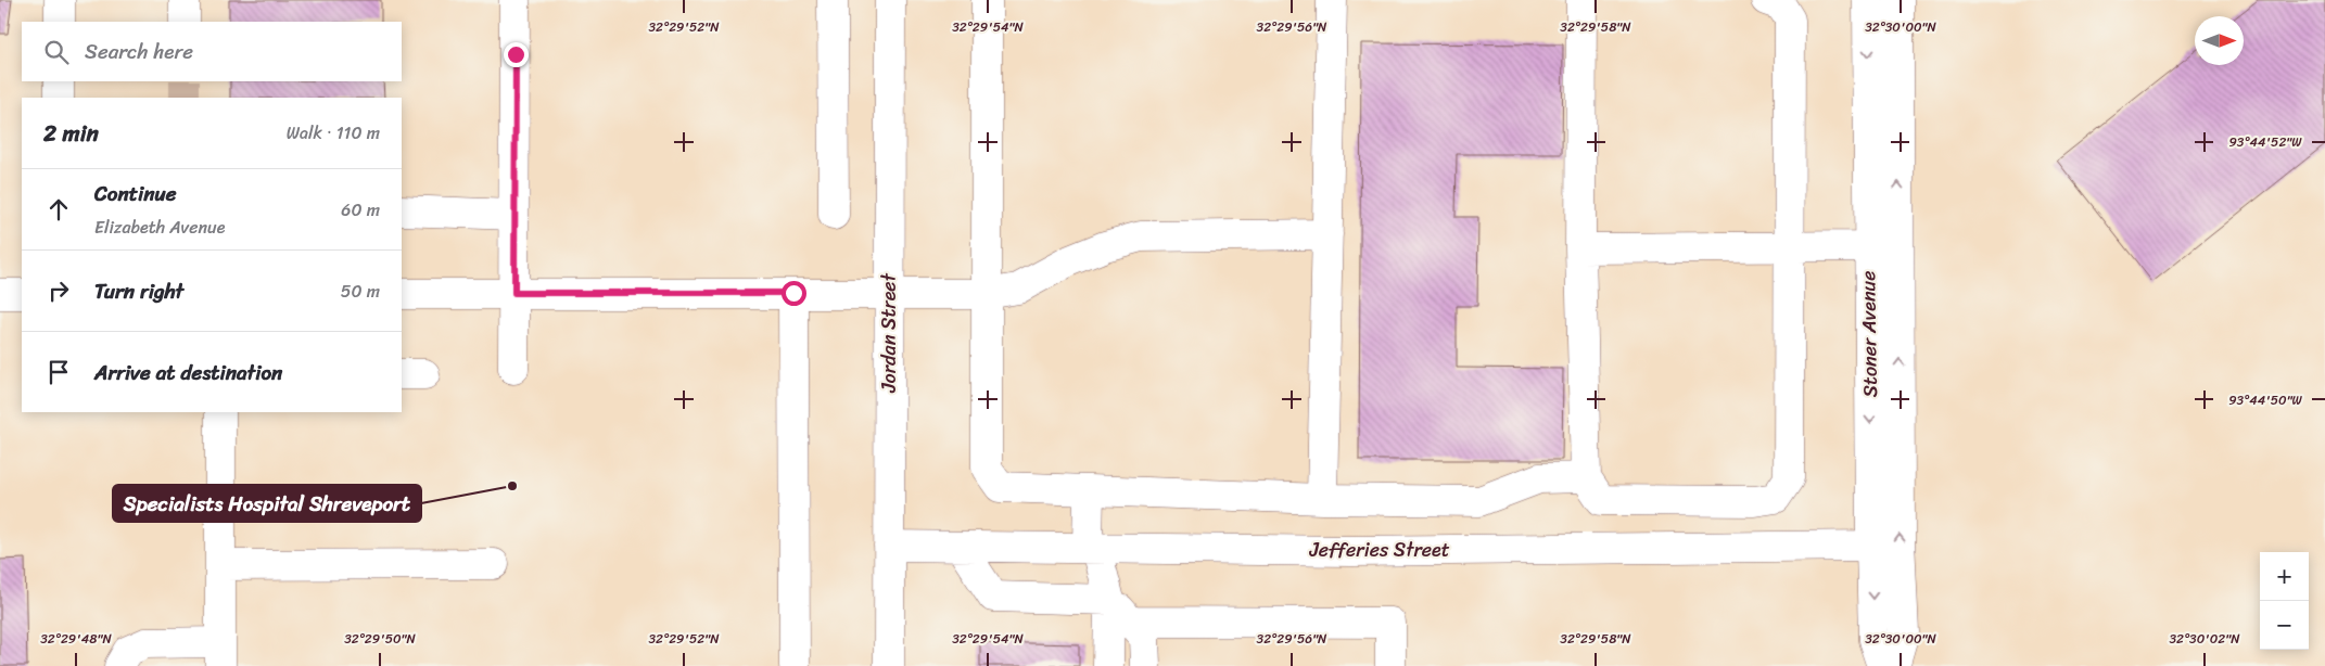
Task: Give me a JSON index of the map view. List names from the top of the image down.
{
  "streets": {
    "street": ["Jordan Street", "Stoner Avenue", "Jefferies Street"]
  },
  "crossings": [
    ["Jordan Street", "Jefferies Street"],
    ["Stoner Avenue", "Jefferies Street"]
  ],
  "places": ["Specialists Hospital Shreveport"],
  "north": "right",
  "page": {
    "search": "Search here",
    "heading": ["2 min", "Walk · 110 m"],
    "list": [
      ["Continue", "Elizabeth Avenue", "60 m"],
      ["Turn right", "50 m"],
      "Arrive at destination"
    ],
    "map_buttons": ["+", "−"]
  },
  "coordinates": [
    "32°29'52\"N",
    "32°29'54\"N",
    "32°29'56\"N",
    "32°29'58\"N",
    "32°30'00\"N",
    "93°44'52\"W",
    "93°44'50\"W",
    "32°29'48\"N",
    "32°29'50\"N",
    "32°30'02\"N"
  ]
}
